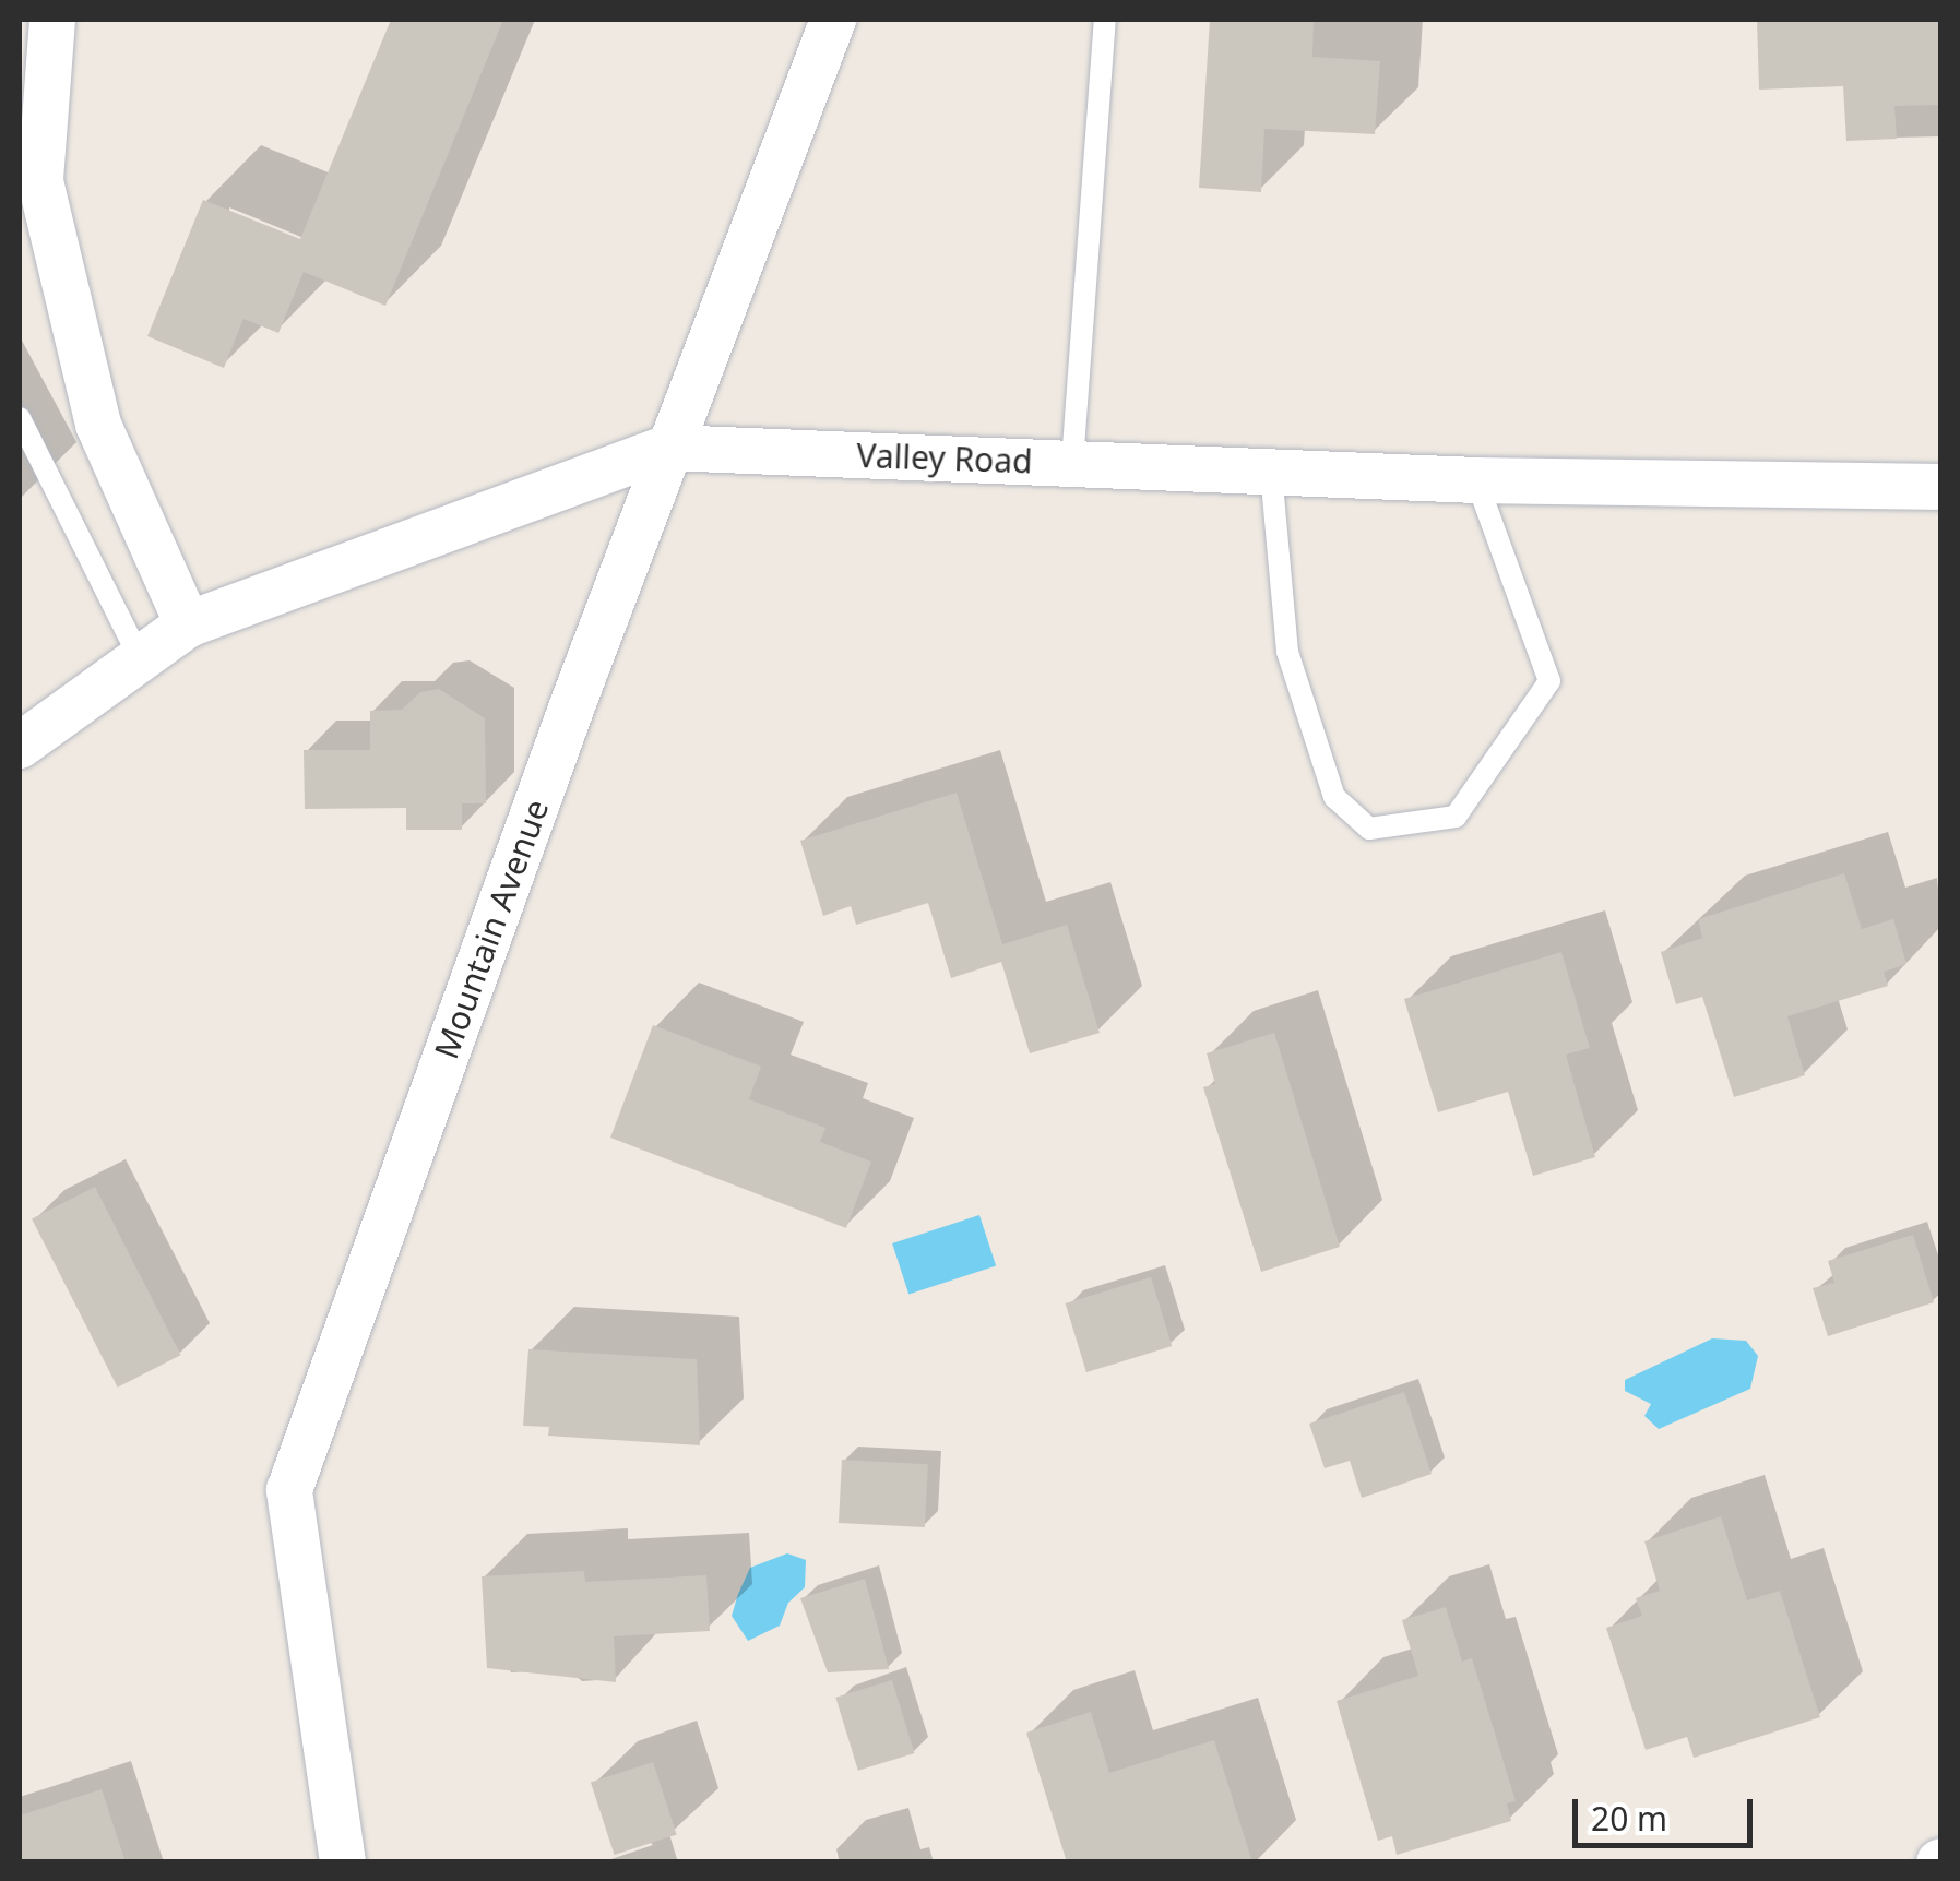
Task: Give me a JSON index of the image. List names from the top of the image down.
{
  "streets": {
    "street": ["Valley Road", "Mountain Avenue"]
  },
  "crossings": [
    ["Valley Road", "Mountain Avenue"]
  ],
  "scale_bar": "20 m"
}
